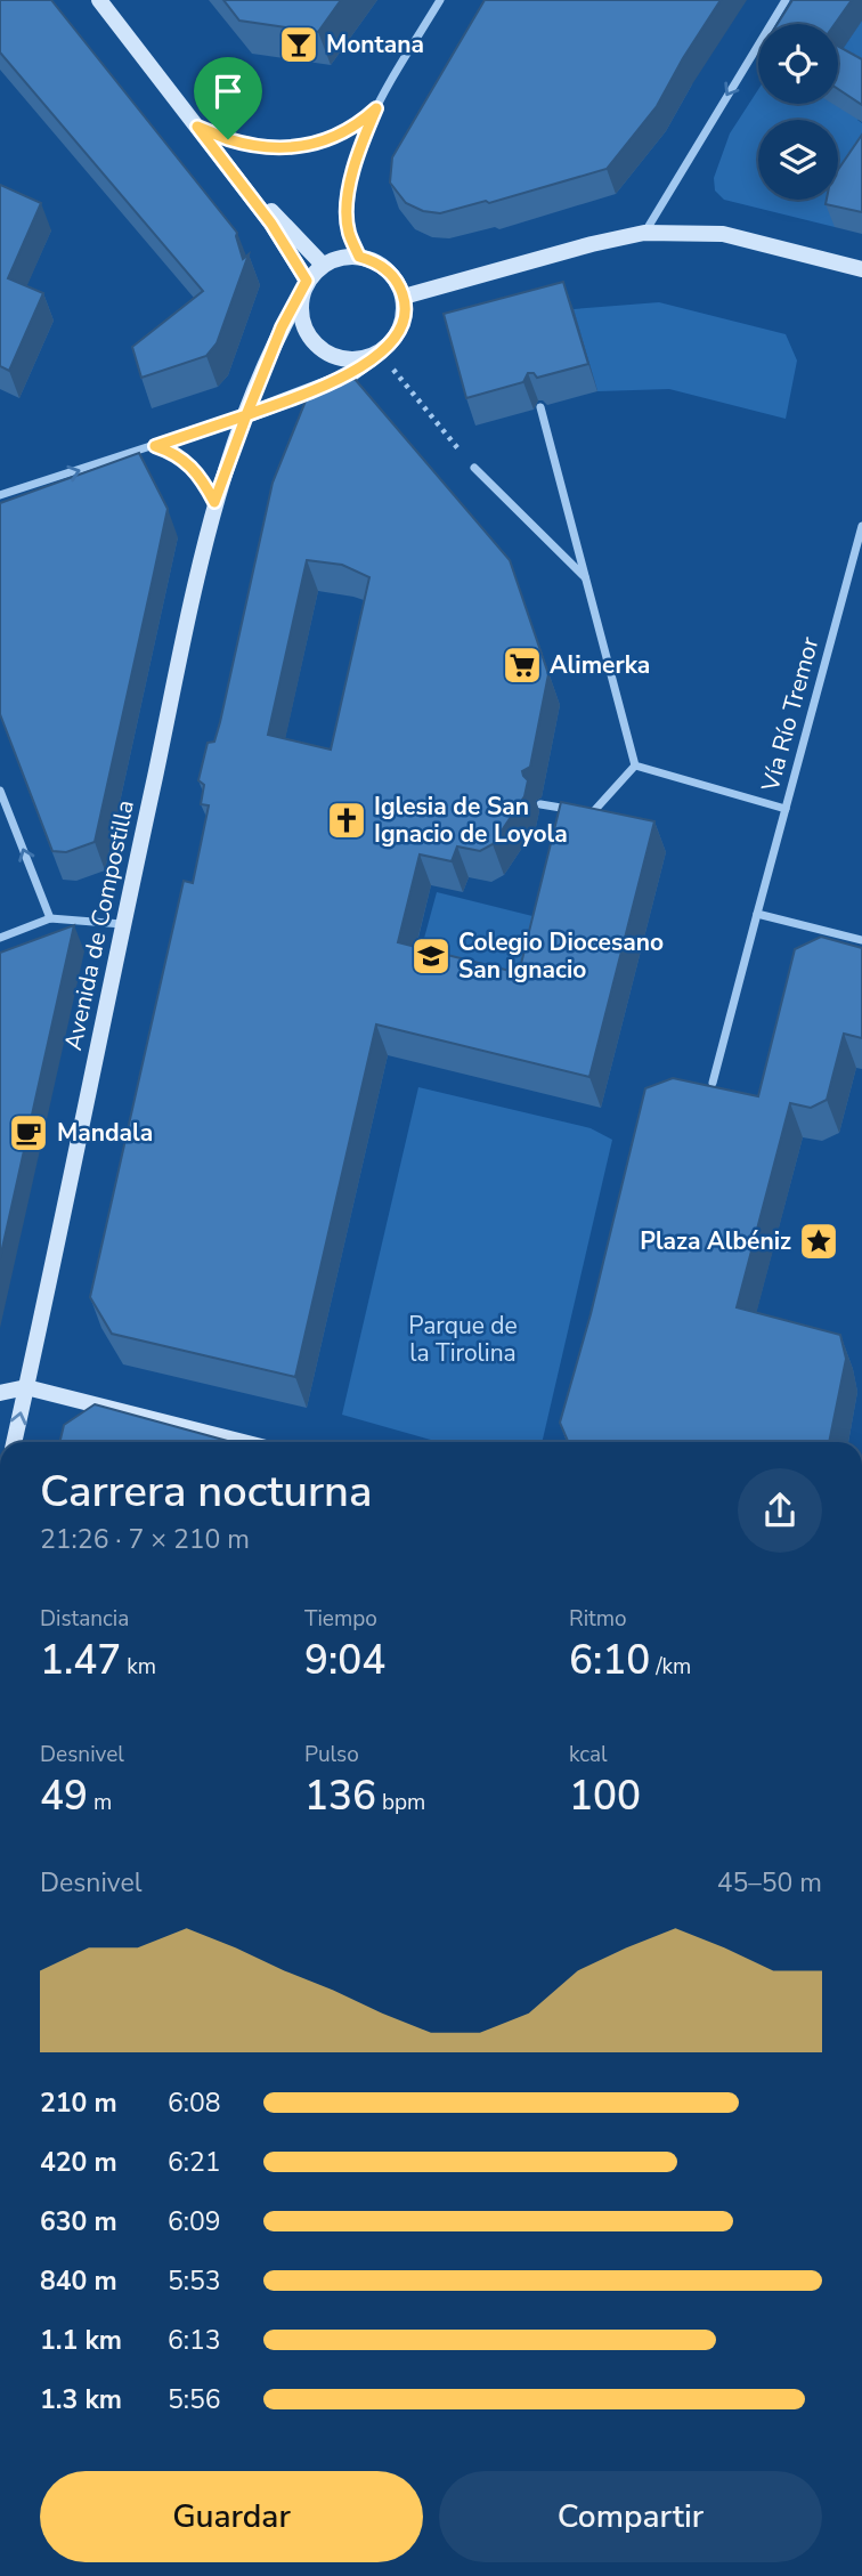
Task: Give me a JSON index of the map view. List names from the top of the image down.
{
  "streets": {
    "street": ["Vía Río Tremor", "Avenida de Compostilla"]
  },
  "parks": ["Parque de la Tirolina"],
  "places": {
    "bar": ["Montana"],
    "supermarket": ["Alimerka"],
    "church": ["Iglesia de San Ignacio de Loyola"],
    "school or university": ["Colegio Diocesano San Ignacio"],
    "cafe": ["Mandala"],
    "place": ["Plaza Albéniz"]
  },
  "page": {
    "heading": ["Carrera nocturna", "21:26 · 7 × 210 m"],
    "stats": [
      ["Distancia", "1.47 km"],
      ["Tiempo", "9:04"],
      ["Ritmo", "6:10 /km"],
      ["Desnivel", "49 m"],
      ["Pulso", "136 bpm"],
      ["kcal", "100"]
    ],
    "chart": ["Desnivel", "45–50 m"],
    "list": [
      {
        "name": "210 m",
        "note": "6:08"
      },
      {
        "name": "420 m",
        "note": "6:21"
      },
      {
        "name": "630 m",
        "note": "6:09"
      },
      {
        "name": "840 m",
        "note": "5:53"
      },
      {
        "name": "1.1 km",
        "note": "6:13"
      },
      {
        "name": "1.3 km",
        "note": "5:56"
      }
    ],
    "buttons": ["Guardar", "Compartir"]
  }
}
